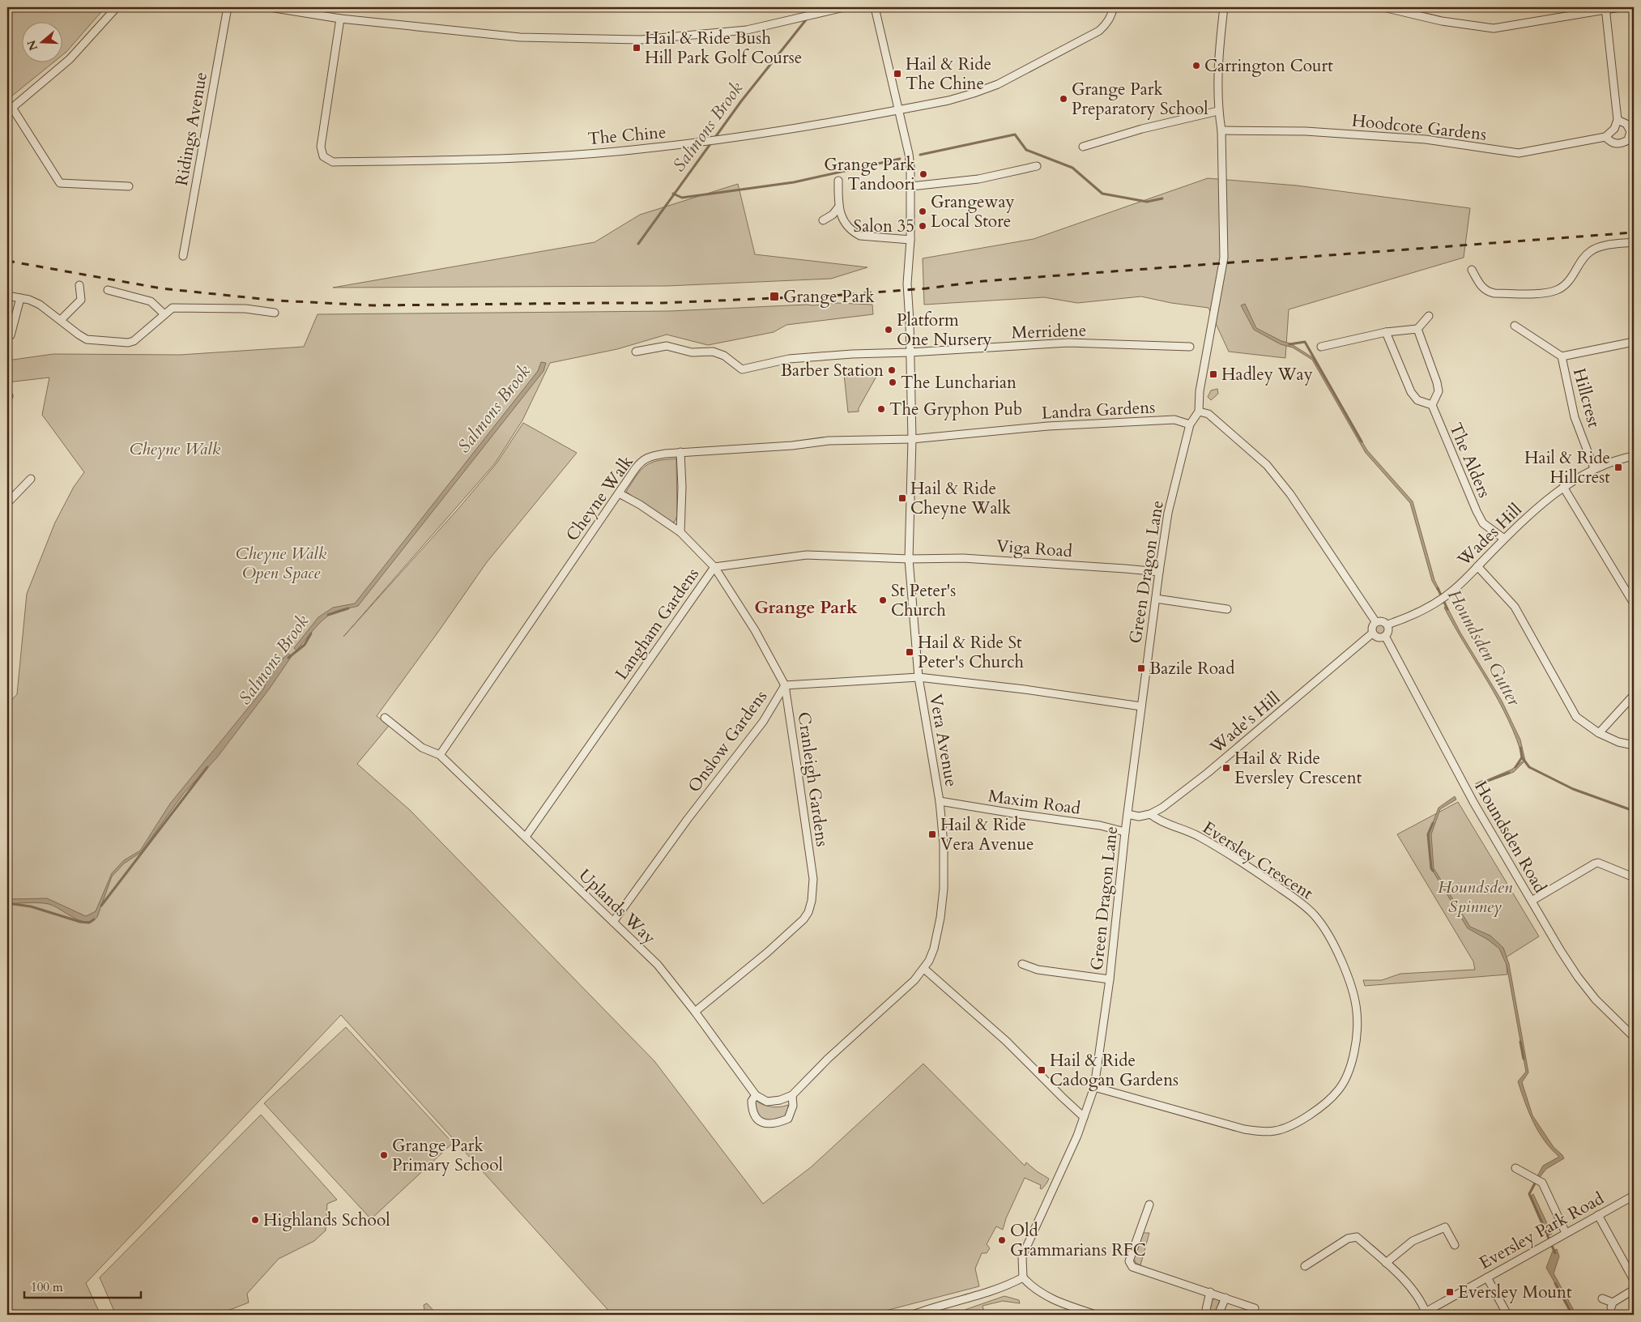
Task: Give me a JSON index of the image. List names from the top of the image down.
{
  "streets": {
    "street": [
      "Hoodcote Gardens",
      "Ridings Avenue",
      "The Chine",
      "Merridene",
      "Hillcrest",
      "Landra Gardens",
      "The Alders",
      "Cheyne Walk",
      "Wades Hill",
      "Viga Road",
      "Green Dragon Lane",
      "Langham Gardens",
      "Wade's Hill",
      "Vera Avenue",
      "Onslow Gardens",
      "Cranleigh Gardens",
      "Maxim Road",
      "Houndsden Road",
      "Eversley Crescent",
      "Uplands Way",
      "Eversley Park Road"
    ]
  },
  "crossings": [
    ["The Chine", "Vera Avenue"],
    ["Merridene", "Vera Avenue"],
    ["Hillcrest", "Wades Hill"],
    ["Landra Gardens", "Cheyne Walk"],
    ["Landra Gardens", "Green Dragon Lane"],
    ["Landra Gardens", "Vera Avenue"],
    ["The Alders", "Wades Hill"],
    ["Cheyne Walk", "Vera Avenue"],
    ["Cheyne Walk", "Cranleigh Gardens"],
    ["Cheyne Walk", "Uplands Way"],
    ["Wades Hill", "Wade's Hill"],
    ["Wades Hill", "Houndsden Road"],
    ["Viga Road", "Green Dragon Lane"],
    ["Viga Road", "Langham Gardens"],
    ["Viga Road", "Vera Avenue"],
    ["Green Dragon Lane", "Wade's Hill"],
    ["Green Dragon Lane", "Maxim Road"],
    ["Green Dragon Lane", "Eversley Crescent"],
    ["Langham Gardens", "Vera Avenue"],
    ["Langham Gardens", "Cranleigh Gardens"],
    ["Langham Gardens", "Uplands Way"],
    ["Wade's Hill", "Houndsden Road"],
    ["Wade's Hill", "Eversley Crescent"],
    ["Vera Avenue", "Onslow Gardens"],
    ["Vera Avenue", "Maxim Road"],
    ["Onslow Gardens", "Cranleigh Gardens"],
    ["Onslow Gardens", "Uplands Way"],
    ["Cranleigh Gardens", "Uplands Way"]
  ],
  "districts": ["Grange Park"],
  "water": ["Salmons Brook", "Houndsden Gutter"],
  "parks": ["Cheyne Walk", "Cheyne Walk Open Space", "Houndsden Spinney"],
  "places": {
    "transit": [
      "Hail & Ride Bush Hill Park Golf Course",
      "Hail & Ride The Chine",
      "Grange Park",
      "Hadley Way",
      "Hail & Ride Hillcrest",
      "Hail & Ride Cheyne Walk",
      "Hail & Ride St Peter's Church",
      "Bazile Road",
      "Hail & Ride Eversley Crescent",
      "Hail & Ride Vera Avenue",
      "Hail & Ride Cadogan Gardens",
      "Eversley Mount"
    ],
    "other": [
      "Carrington Court",
      "Grange Park Preparatory School",
      "Grange Park Tandoori",
      "Grangeway Local Store",
      "Salon 35",
      "Platform One Nursery",
      "Barber Station",
      "The Luncharian",
      "The Gryphon Pub",
      "St Peter's Church",
      "Grange Park Primary School",
      "Highlands School",
      "Old Grammarians RFC"
    ]
  },
  "scale_bar": "100 m",
  "north": "left"
}
